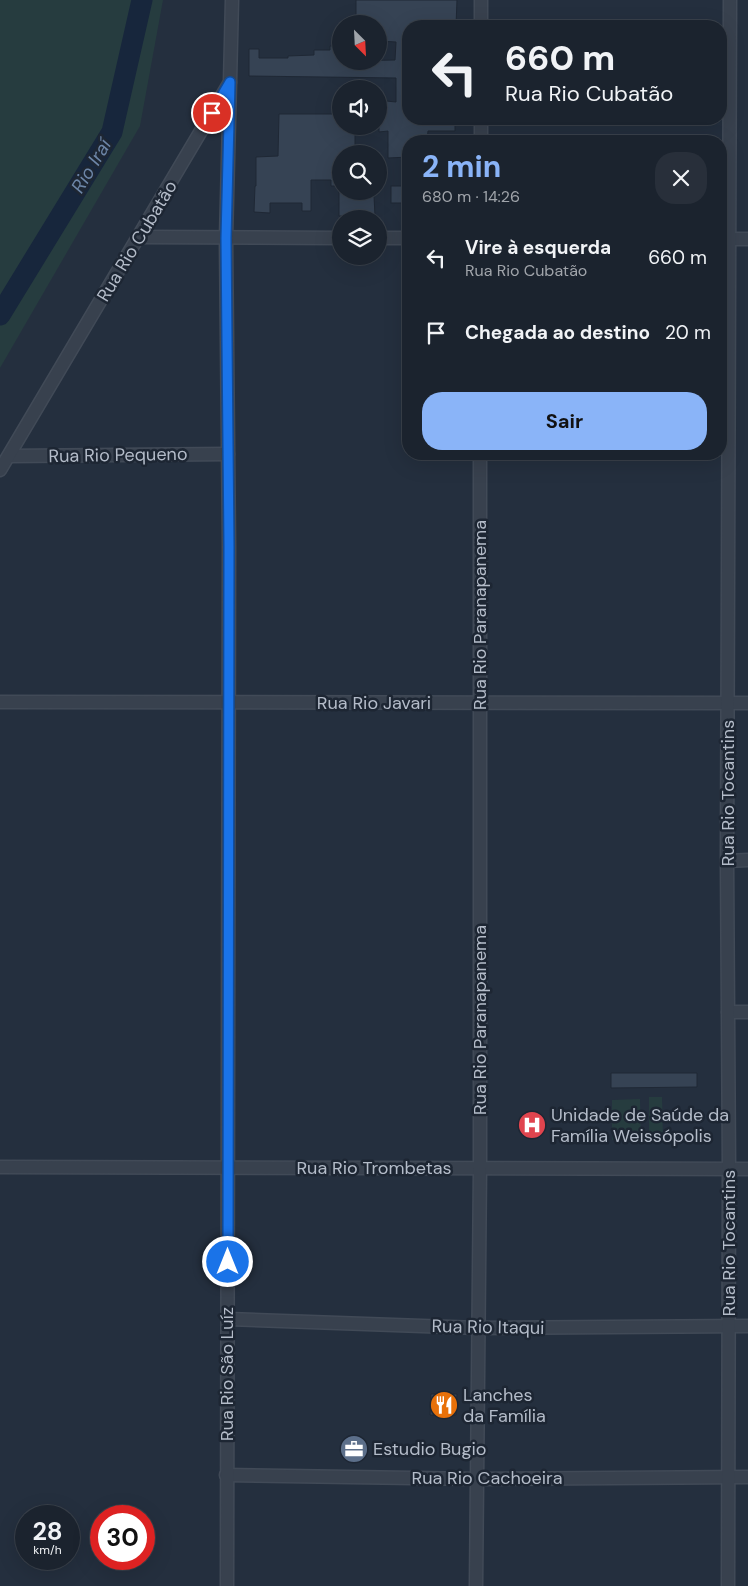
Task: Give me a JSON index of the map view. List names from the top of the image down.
{
  "streets": {
    "street": [
      "Rua Rio Cubatão",
      "Rua Rio Pequeno",
      "Rua Rio Paranapanema",
      "Rua Rio Javari",
      "Rua Rio Tocantins",
      "Rua Rio Trombetas",
      "Rua Rio Itaqui",
      "Rua Rio São Luíz",
      "Rua Rio Cachoeira"
    ]
  },
  "crossings": [
    ["Rua Rio Cubatão", "Rua Rio Pequeno"],
    ["Rua Rio Cubatão", "Rua Rio São Luíz"],
    ["Rua Rio Pequeno", "Rua Rio São Luíz"],
    ["Rua Rio Paranapanema", "Rua Rio Javari"],
    ["Rua Rio Paranapanema", "Rua Rio Trombetas"],
    ["Rua Rio Paranapanema", "Rua Rio Itaqui"],
    ["Rua Rio Paranapanema", "Rua Rio Cachoeira"],
    ["Rua Rio Javari", "Rua Rio Tocantins"],
    ["Rua Rio Javari", "Rua Rio São Luíz"],
    ["Rua Rio Tocantins", "Rua Rio Trombetas"],
    ["Rua Rio Tocantins", "Rua Rio Itaqui"],
    ["Rua Rio Tocantins", "Rua Rio Cachoeira"],
    ["Rua Rio Trombetas", "Rua Rio São Luíz"],
    ["Rua Rio Itaqui", "Rua Rio São Luíz"],
    ["Rua Rio São Luíz", "Rua Rio Cachoeira"]
  ],
  "water": ["Rio Iraí"],
  "places": {
    "hospital": ["Unidade de Saúde da Família Weissópolis"],
    "restaurant": ["Lanches da Família"],
    "office": ["Estudio Bugio"]
  },
  "north": "bottom right",
  "page": {
    "turn": ["660 m", "Rua Rio Cubatão"],
    "heading": ["2 min", "680 m · 14:26"],
    "list": [
      {
        "name": "Vire à esquerda",
        "note": "Rua Rio Cubatão",
        "value": "660 m"
      },
      {
        "name": "Chegada ao destino",
        "value": "20 m"
      }
    ],
    "buttons": "Sair",
    "speed": "28 km/h",
    "limit": "30"
  }
}
